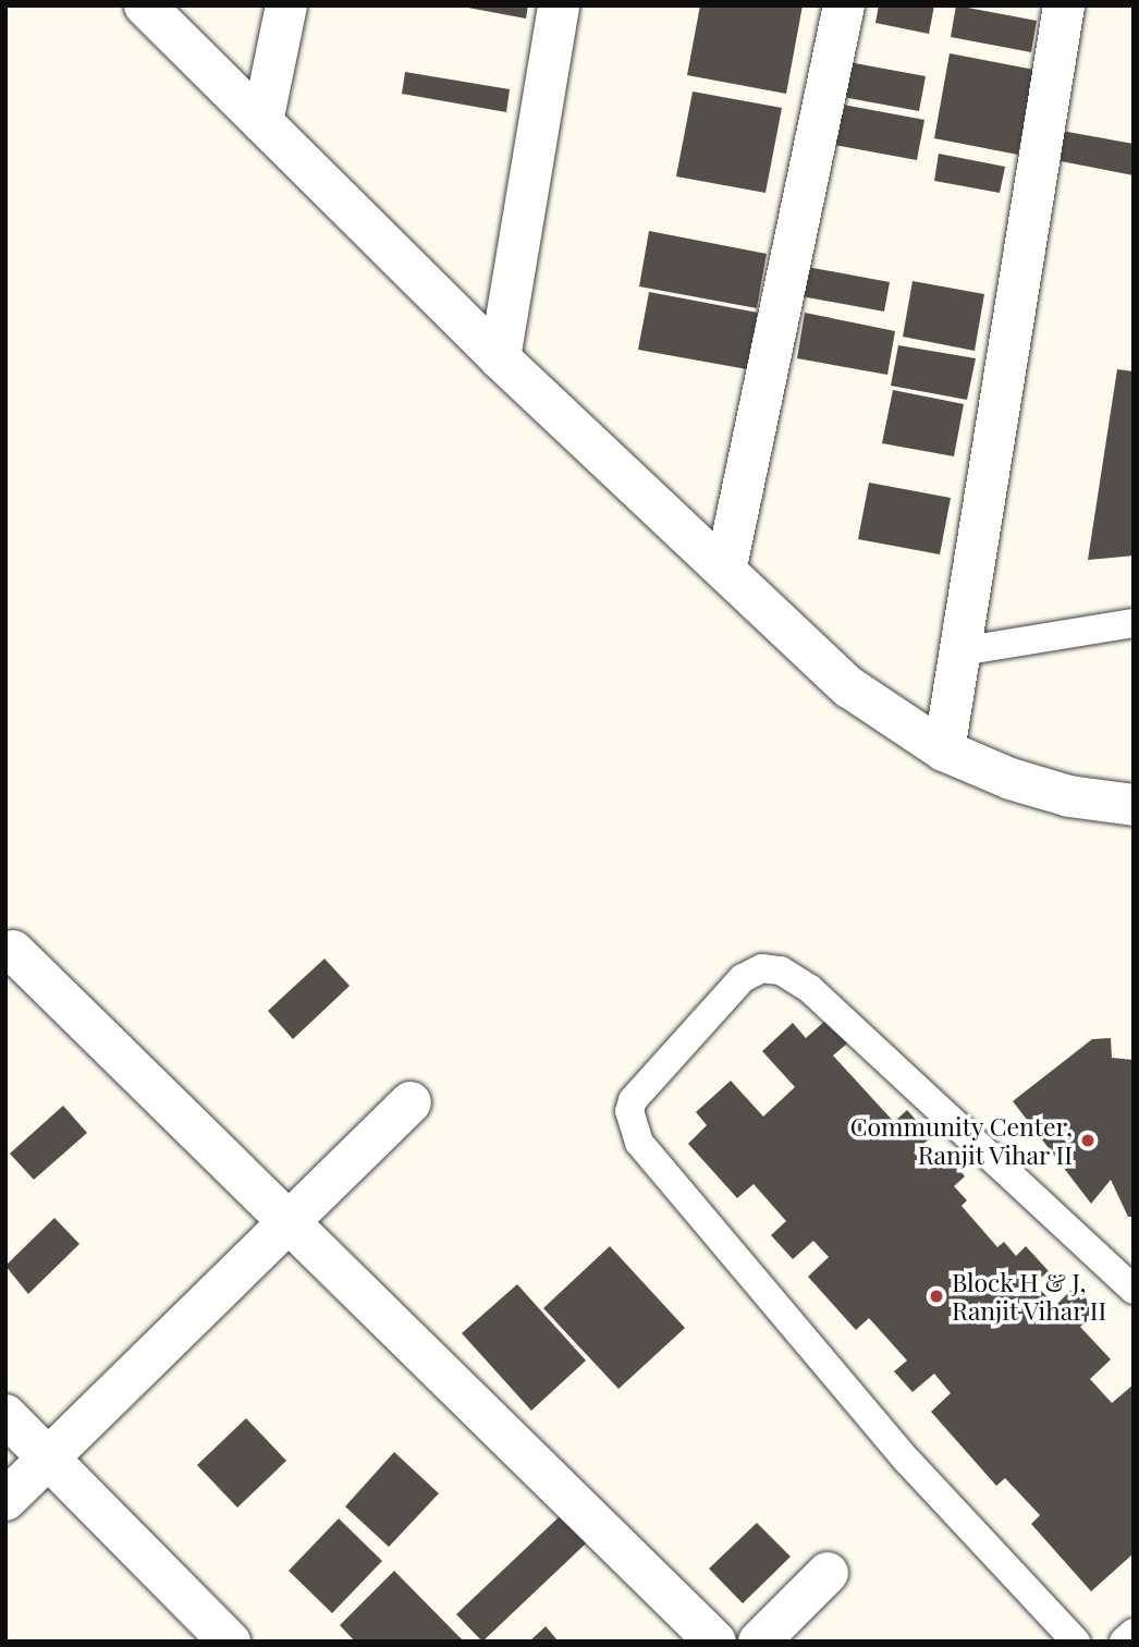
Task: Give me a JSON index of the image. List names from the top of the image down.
{
  "places": ["Community Center, Ranjit Vihar II", "Block H & J, Ranjit Vihar II"]
}
